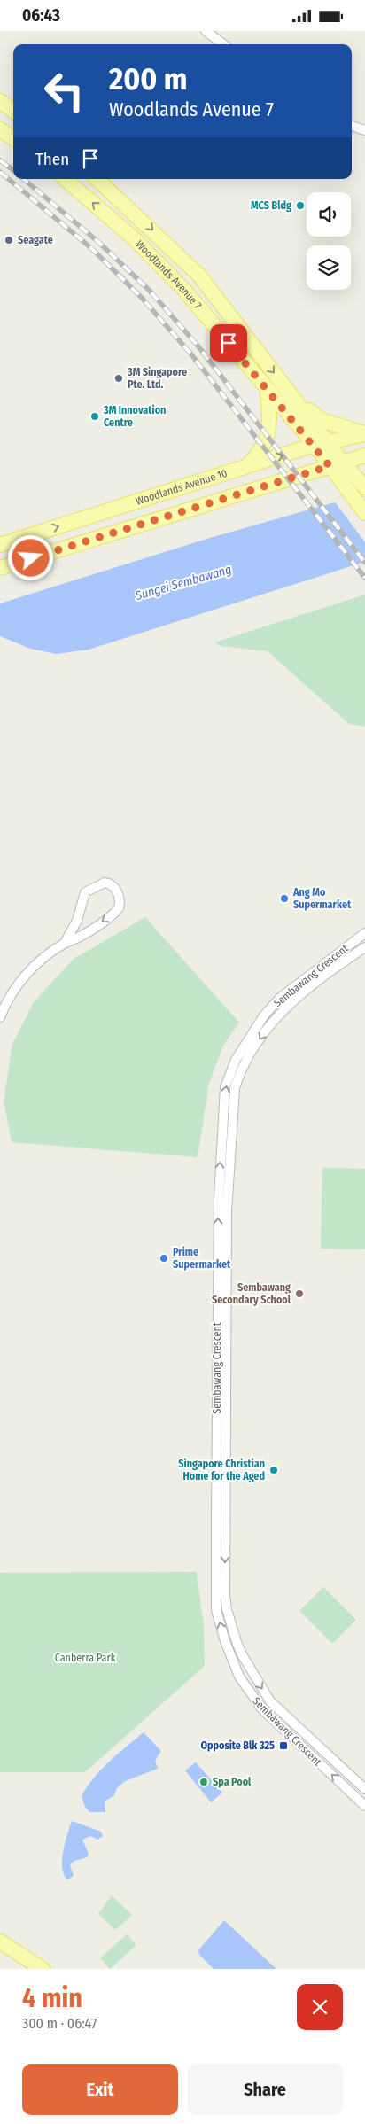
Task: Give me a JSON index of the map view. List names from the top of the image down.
{
  "streets": {
    "main road": ["Woodlands Avenue 7", "Woodlands Avenue 10"],
    "street": ["Sembawang Crescent"]
  },
  "crossings": [
    ["Woodlands Avenue 7", "Woodlands Avenue 10"]
  ],
  "water": ["Sungei Sembawang"],
  "parks": ["Canberra Park"],
  "places": {
    "other": [
      "MCS Bldg",
      "Seagate",
      "3M Singapore Pte. Ltd.",
      "3M Innovation Centre",
      "Ang Mo Supermarket",
      "Prime Supermarket",
      "Sembawang Secondary School",
      "Singapore Christian Home for the Aged",
      "Spa Pool"
    ],
    "transit": ["Opposite Blk 325"]
  },
  "page": {
    "status": "06:43",
    "turn": ["200 m", "Woodlands Avenue 7"],
    "then": "Then",
    "heading": ["4 min", "300 m · 06:47"],
    "buttons": ["Exit", "Share"]
  }
}
